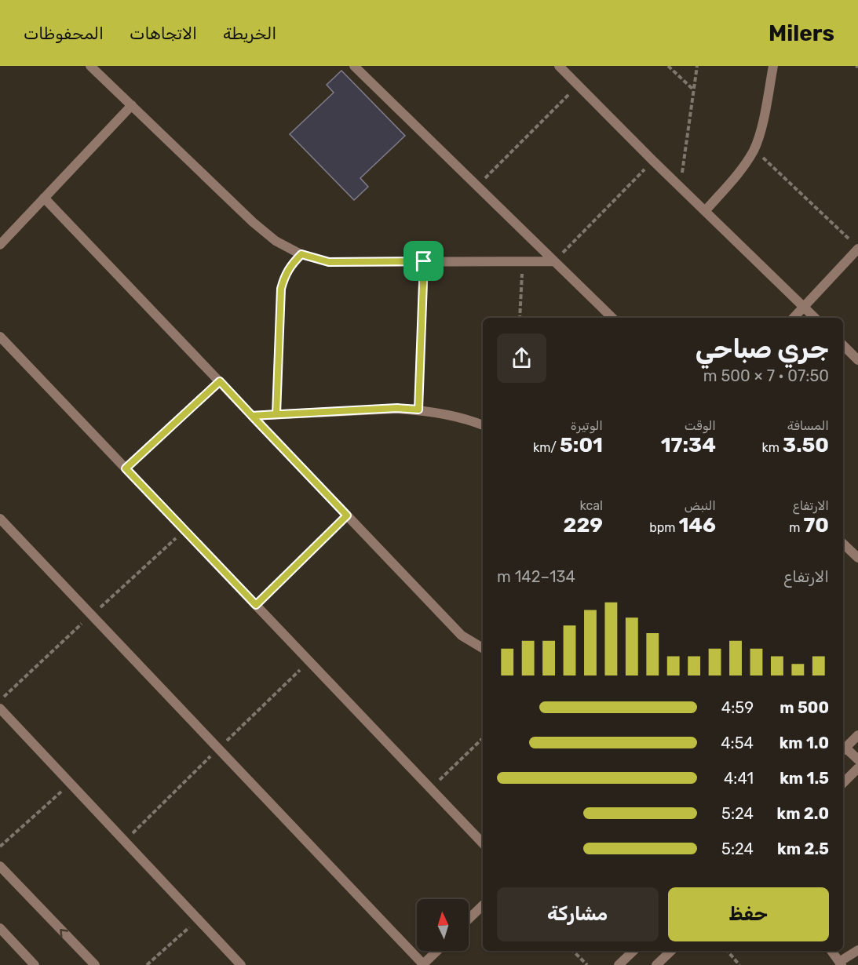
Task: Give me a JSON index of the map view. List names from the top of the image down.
{
  "north": "top",
  "page": {
    "header": "Milers",
    "nav": ["الخريطة", "الاتجاهات", "المحفوظات"],
    "heading": ["جري صباحي", "07:50 · 7 × 500 m"],
    "stats": [
      ["المسافة", "3.50 km"],
      ["الوقت", "17:34"],
      ["الوتيرة", "5:01 /km"],
      ["الارتفاع", "70 m"],
      ["النبض", "146 bpm"],
      ["kcal", "229"]
    ],
    "chart": ["الارتفاع", "134–142 m"],
    "list": [
      {
        "name": "500 m",
        "note": "4:59"
      },
      {
        "name": "1.0 km",
        "note": "4:54"
      },
      {
        "name": "1.5 km",
        "note": "4:41"
      },
      {
        "name": "2.0 km",
        "note": "5:24"
      },
      {
        "name": "2.5 km",
        "note": "5:24"
      }
    ],
    "buttons": ["حفظ", "مشاركة"]
  }
}
